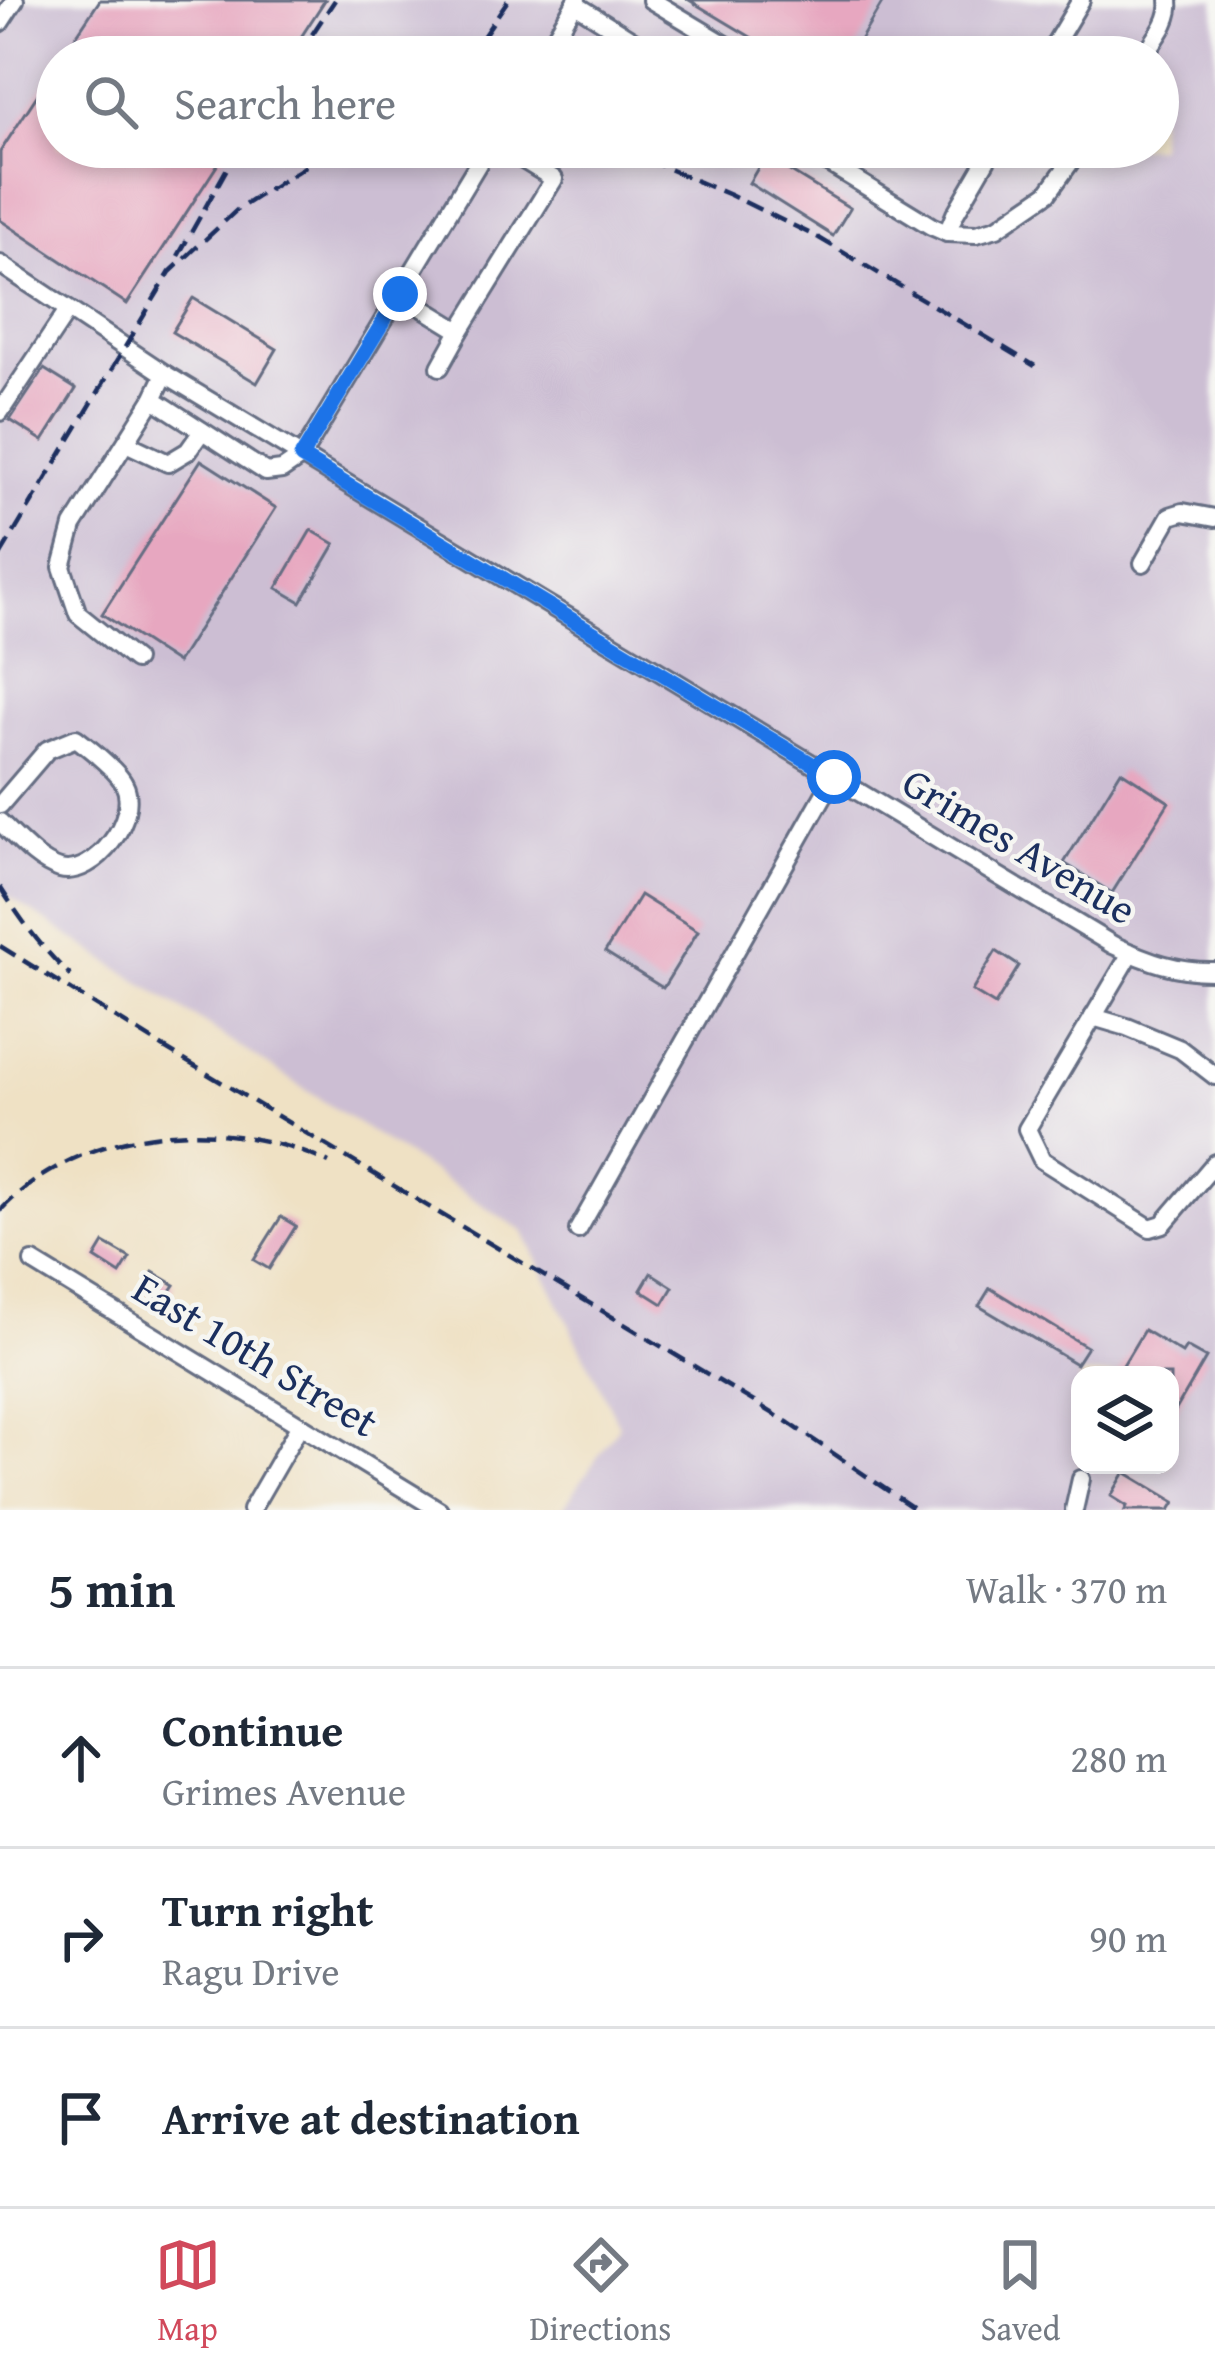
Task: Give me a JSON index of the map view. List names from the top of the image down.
{
  "streets": {
    "street": ["Grimes Avenue", "East 10th Street"]
  },
  "page": {
    "search": "Search here",
    "heading": ["5 min", "Walk · 370 m"],
    "list": [
      ["Continue", "Grimes Avenue", "280 m"],
      ["Turn right", "Ragu Drive", "90 m"],
      "Arrive at destination"
    ],
    "nav": ["Map", "Directions", "Saved"]
  }
}
